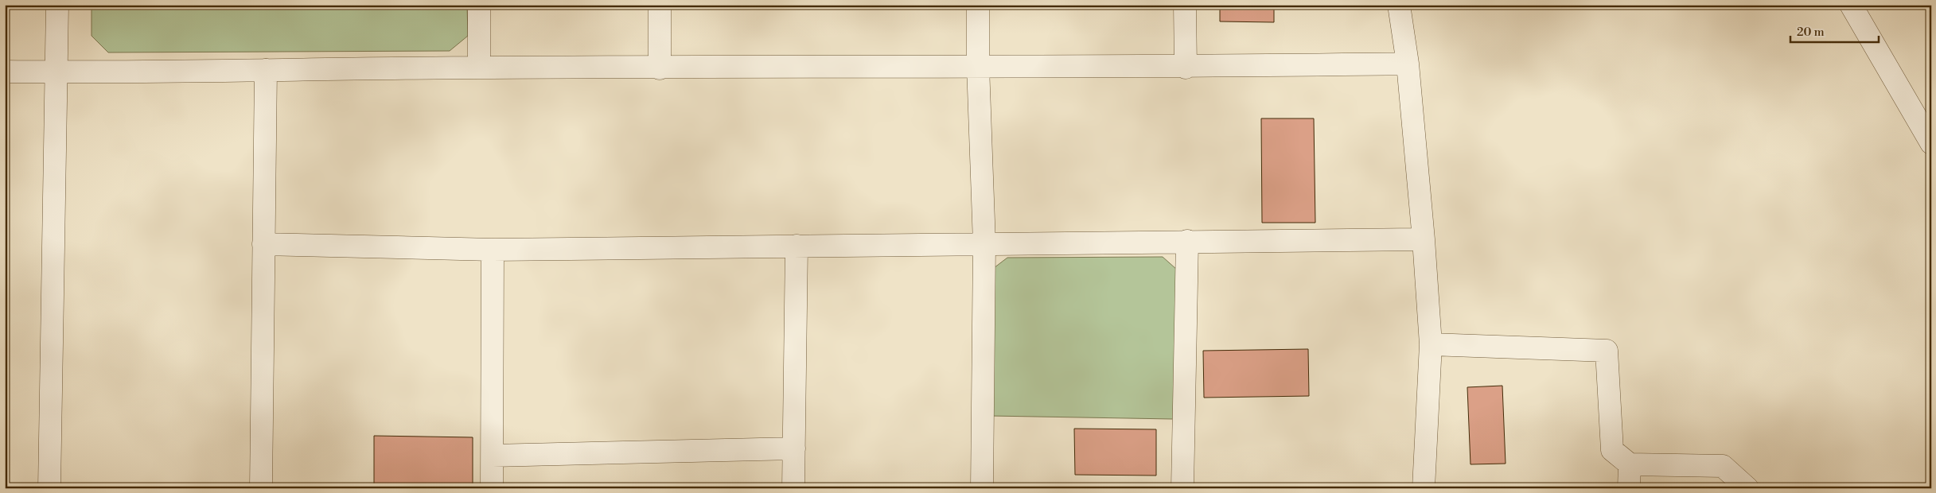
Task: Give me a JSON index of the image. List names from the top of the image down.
{
  "scale_bar": "20 m"
}
